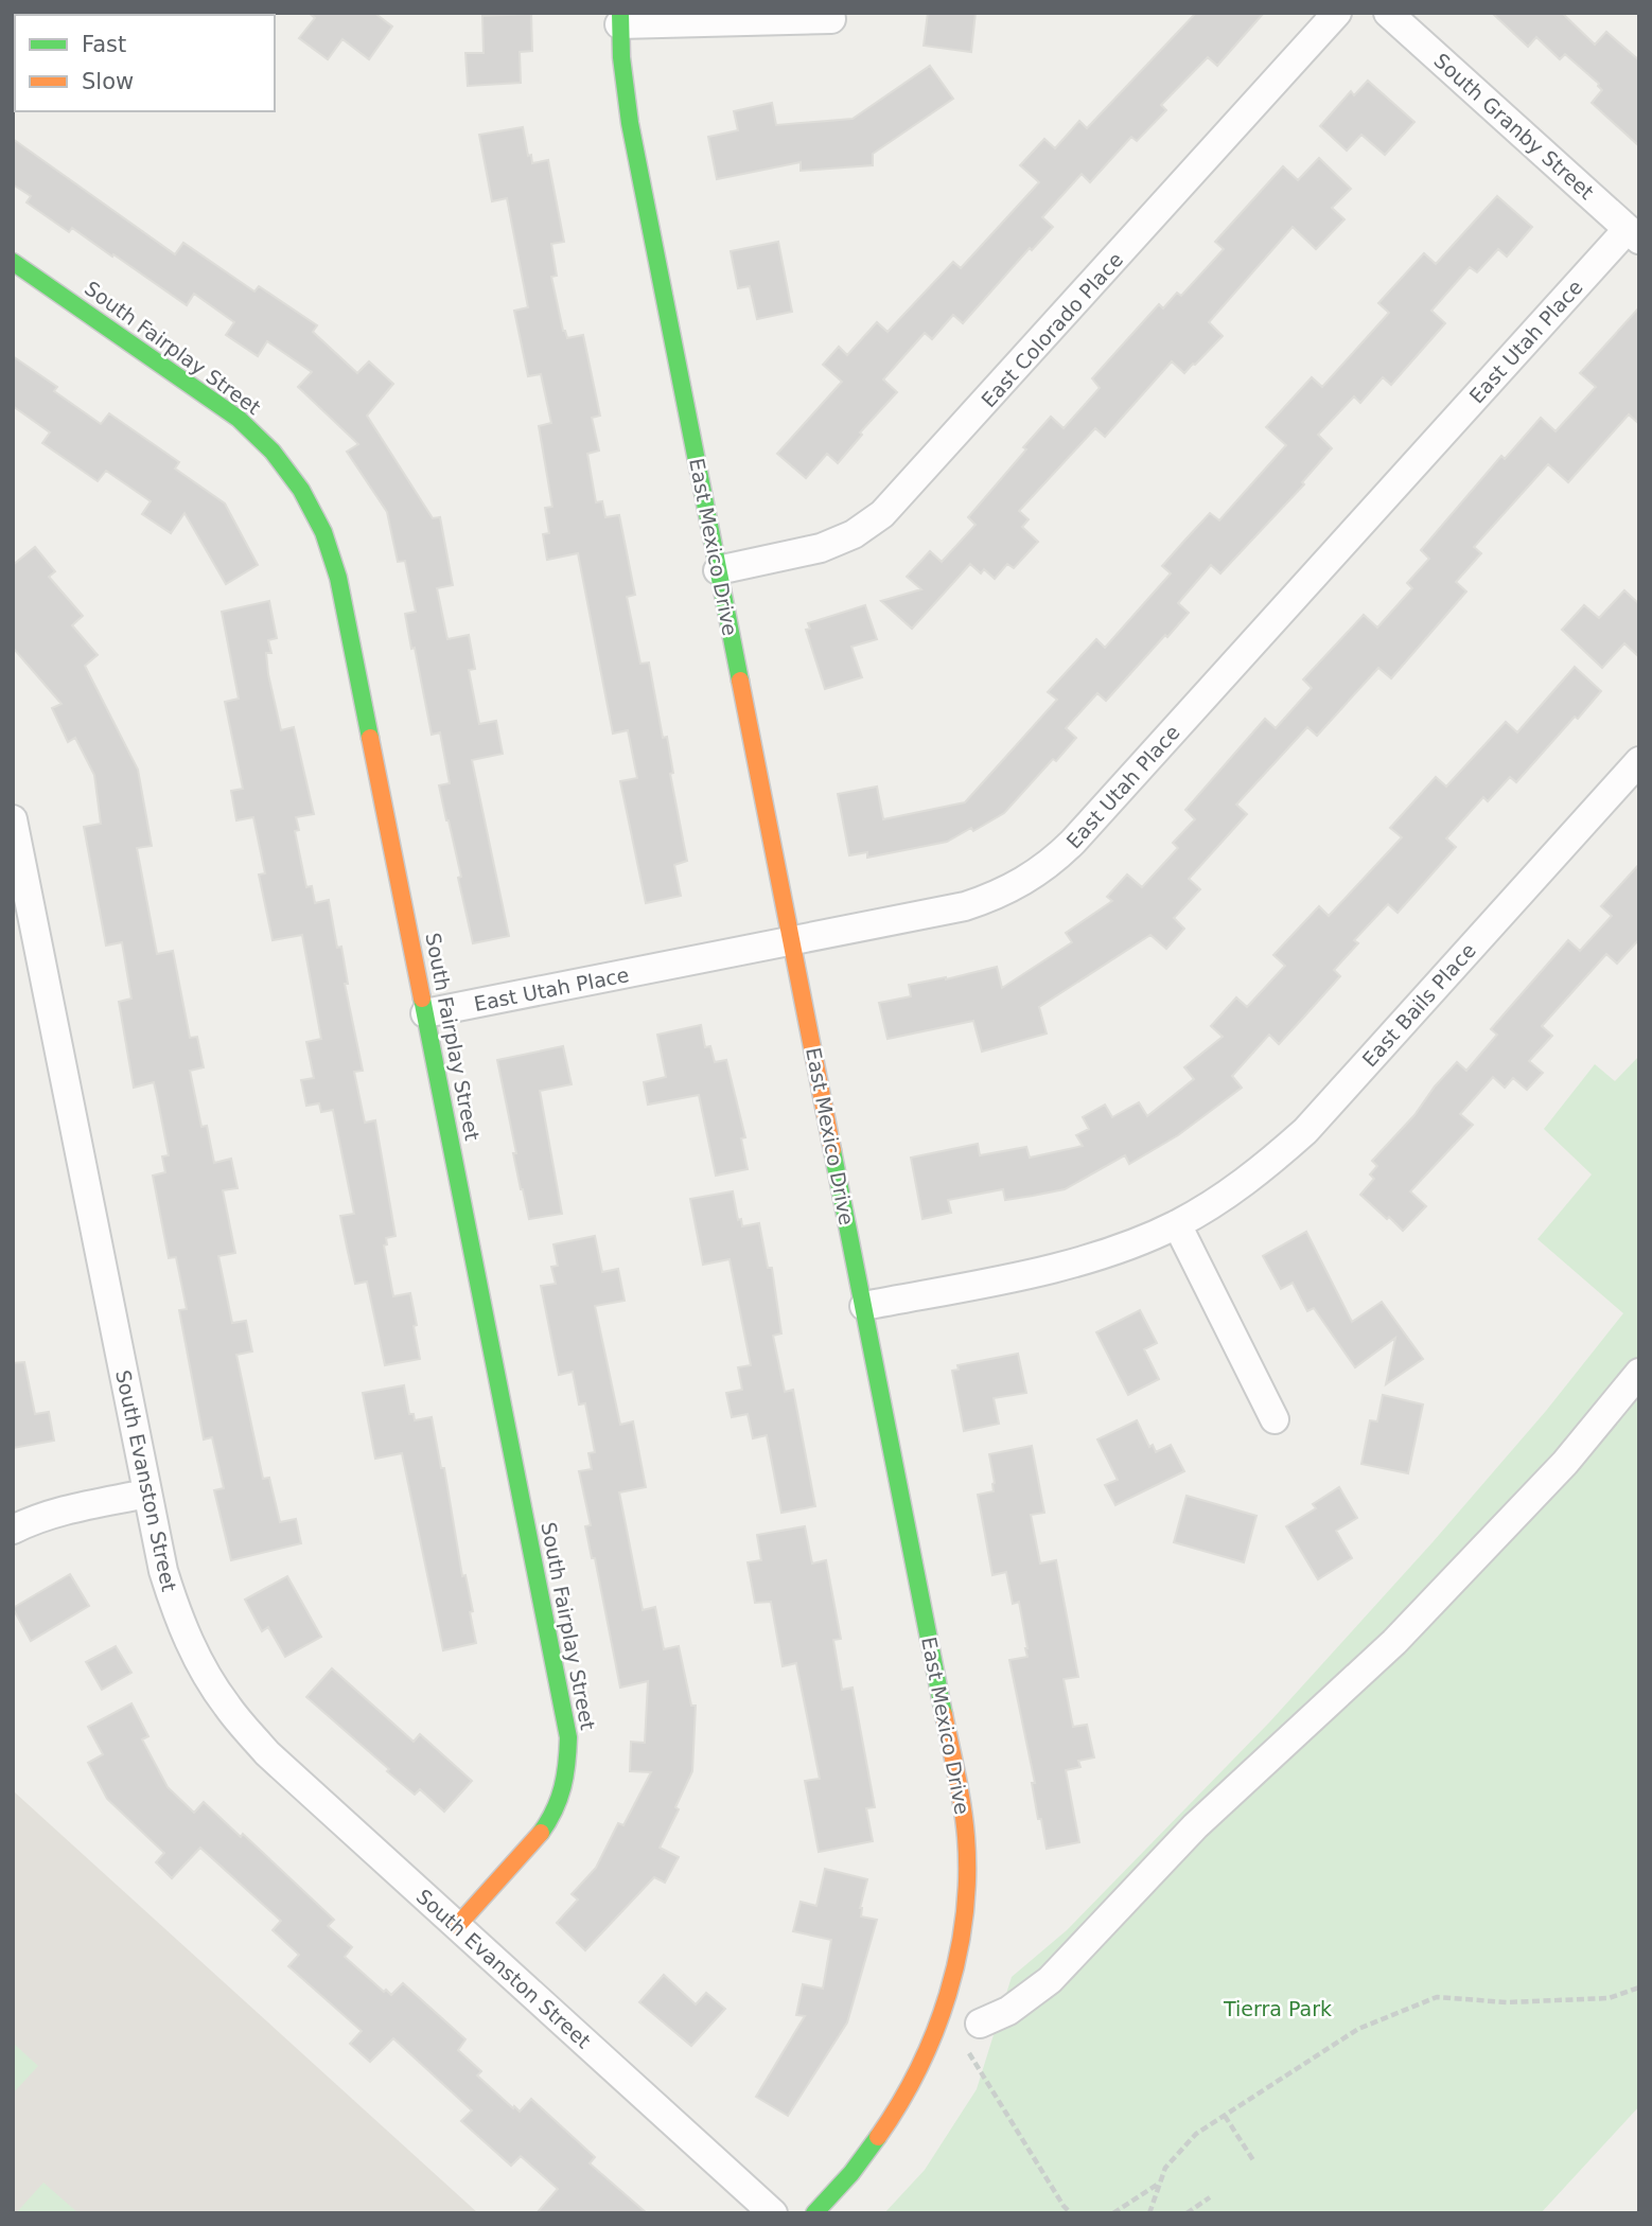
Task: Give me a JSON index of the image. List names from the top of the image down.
{
  "streets": {
    "street": [
      "South Granby Street",
      "East Colorado Place",
      "East Utah Place",
      "South Fairplay Street",
      "East Mexico Drive",
      "East Bails Place",
      "South Evanston Street"
    ]
  },
  "crossings": [
    ["South Granby Street", "East Utah Place"],
    ["East Colorado Place", "East Mexico Drive"],
    ["East Utah Place", "South Fairplay Street"],
    ["East Utah Place", "East Mexico Drive"],
    ["South Fairplay Street", "South Evanston Street"],
    ["East Mexico Drive", "East Bails Place"]
  ],
  "parks": ["Tierra Park"],
  "legend": ["Fast", "Slow"]
}
